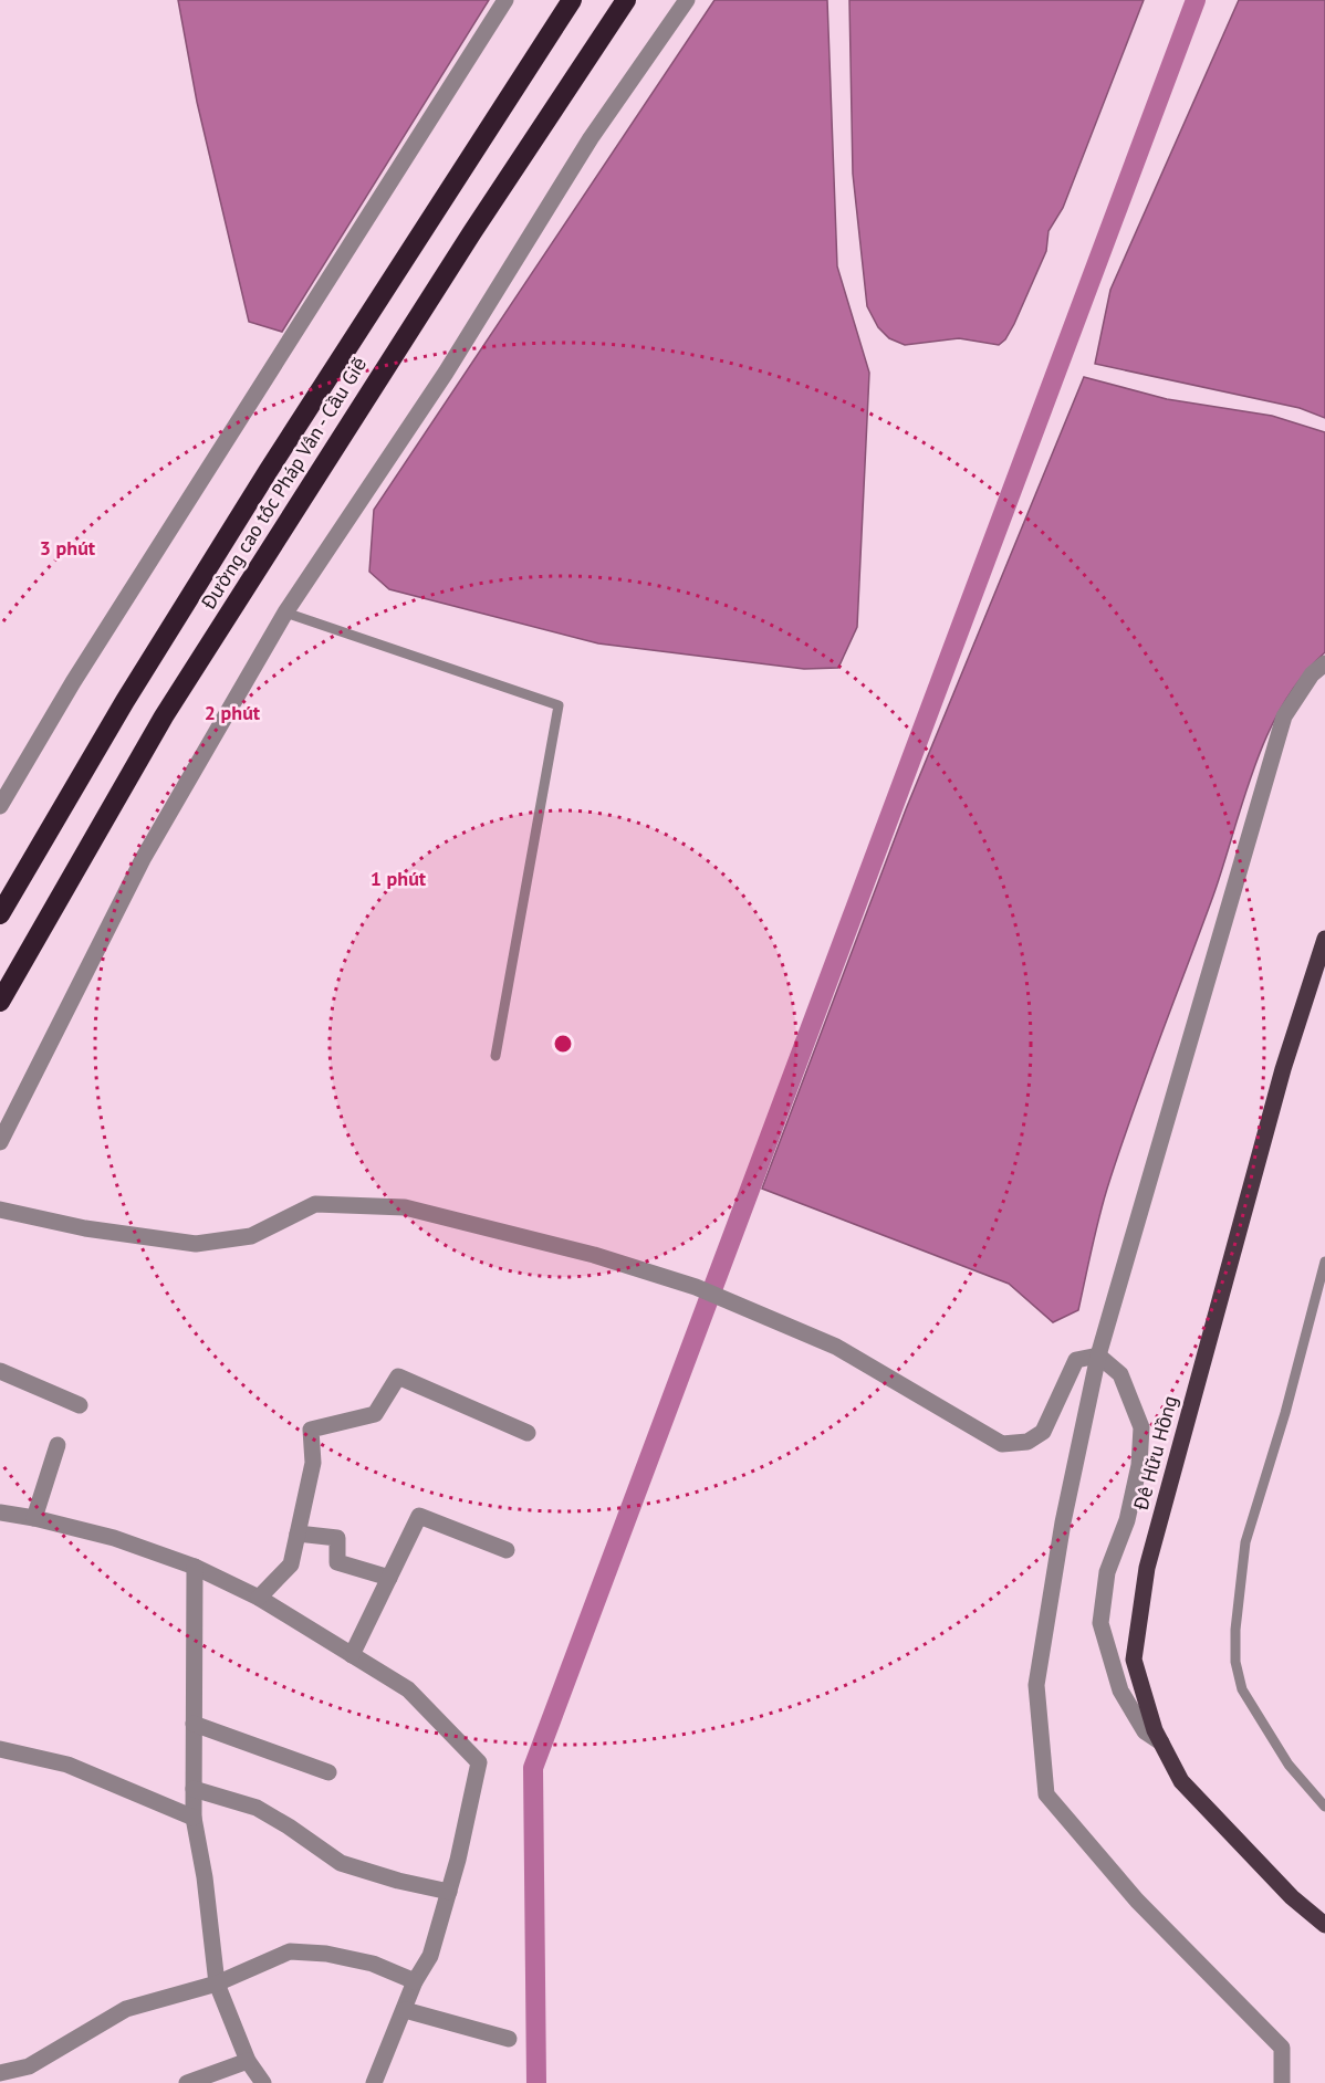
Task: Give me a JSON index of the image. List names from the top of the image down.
{
  "streets": {
    "highway": ["Đường cao tốc Pháp Vân - Cầu Giẽ"],
    "main road": ["Đê Hữu Hồng"]
  },
  "rings": ["3 phút", "2 phút", "1 phút"]
}
